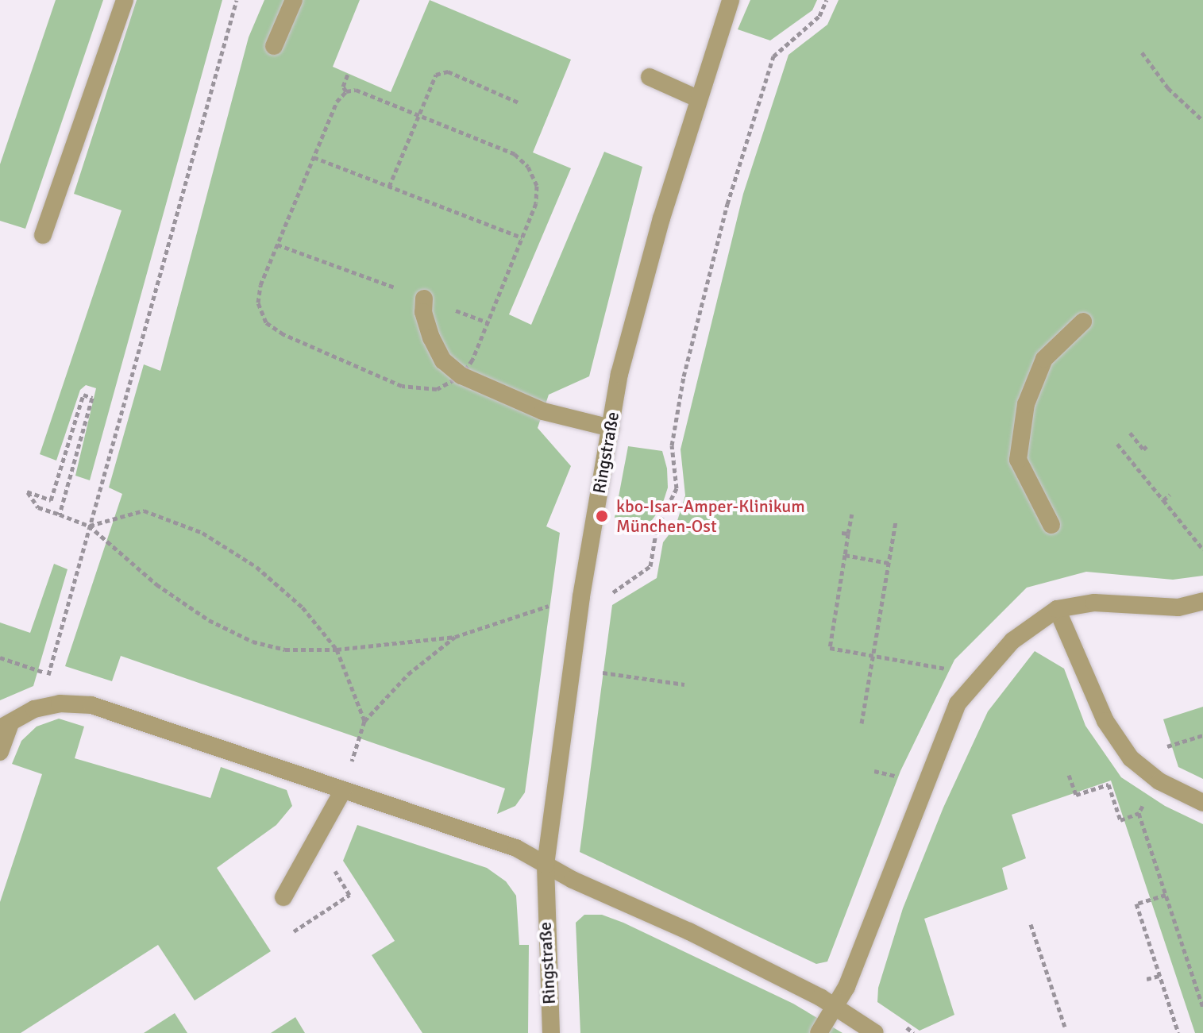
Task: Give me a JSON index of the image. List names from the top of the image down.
{
  "streets": {
    "lane": ["Ringstraße"]
  },
  "places": ["kbo-Isar-Amper-Klinikum München-Ost"]
}
